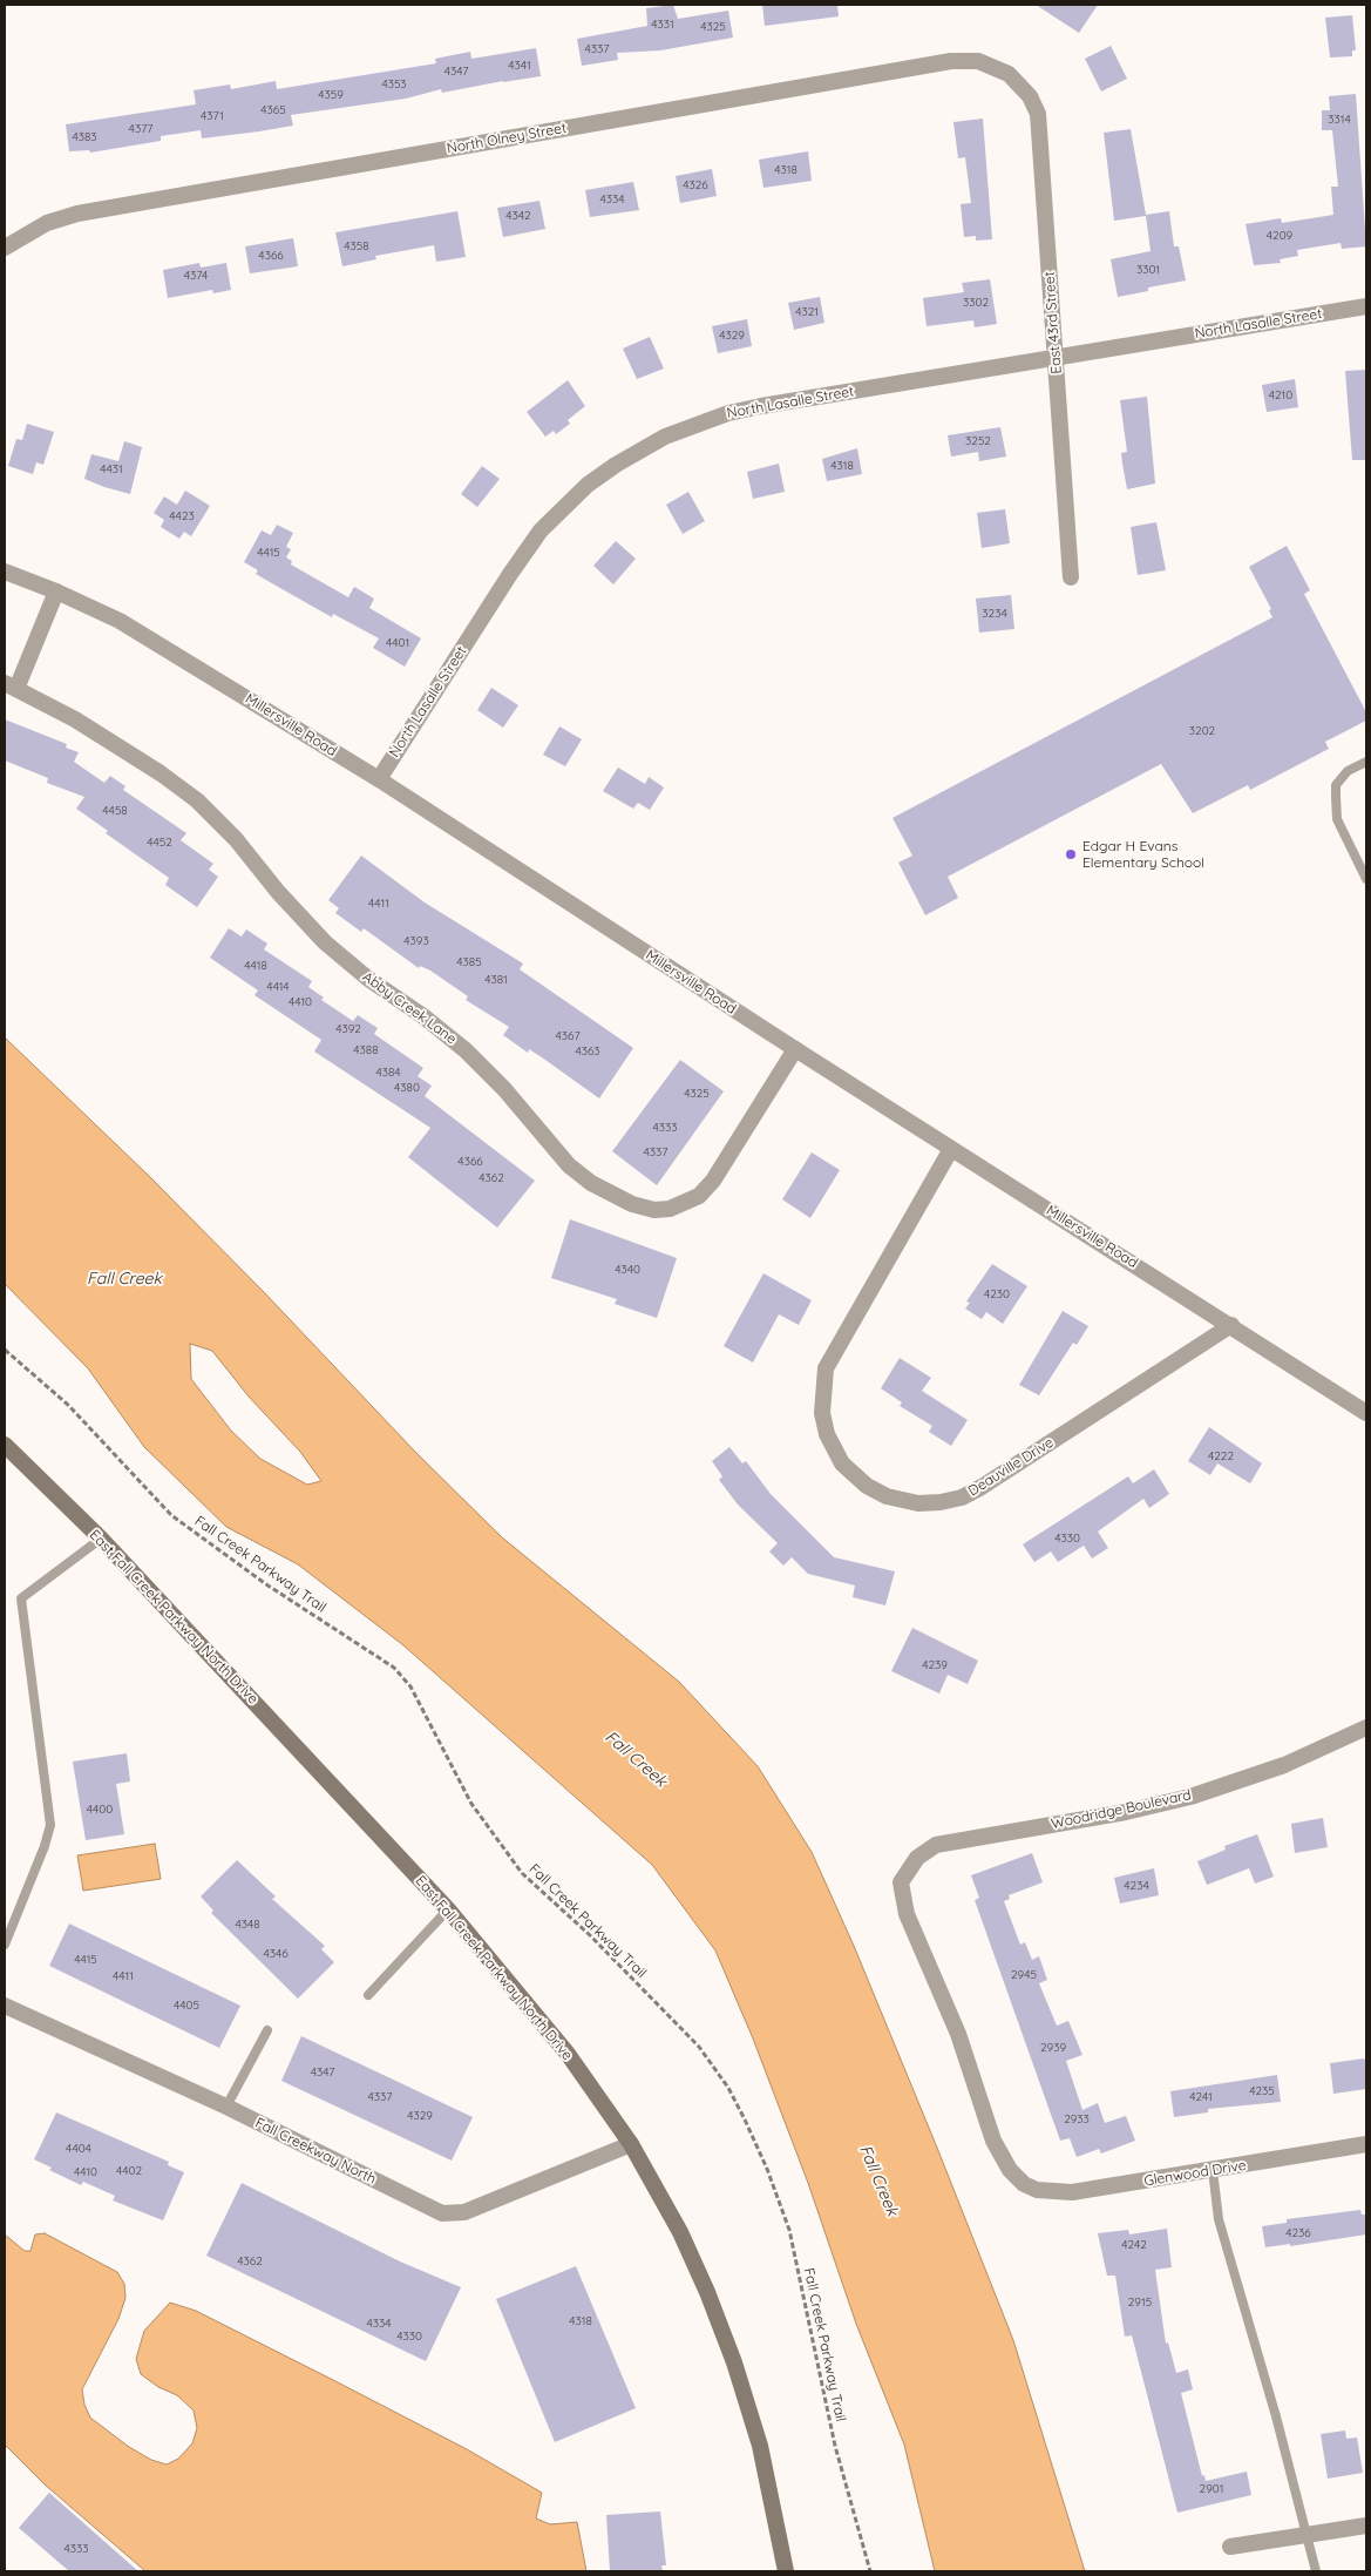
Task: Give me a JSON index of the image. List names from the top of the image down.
{
  "streets": {
    "main road": ["East Fall Creek Parkway North Drive"],
    "street": [
      "North Olney Street",
      "East 43rd Street",
      "North Lasalle Street",
      "Millersville Road",
      "Abby Creek Lane",
      "Deauville Drive",
      "Woodridge Boulevard",
      "Fall Creekway North",
      "Glenwood Drive"
    ],
    "path": ["Fall Creek Parkway Trail"]
  },
  "crossings": [
    ["North Olney Street", "East 43rd Street"],
    ["East 43rd Street", "North Lasalle Street"],
    ["North Lasalle Street", "Millersville Road"],
    ["Millersville Road", "Abby Creek Lane"],
    ["Millersville Road", "Deauville Drive"],
    ["East Fall Creek Parkway North Drive", "Fall Creekway North"],
    ["Woodridge Boulevard", "Glenwood Drive"]
  ],
  "water": ["Fall Creek"],
  "places": ["Edgar H Evans Elementary School"],
  "house_numbers": [
    "4331",
    "4325",
    "4337",
    "4341",
    "4347",
    "4353",
    "4359",
    "4365",
    "4371",
    "3314",
    "4377",
    "4383",
    "4318",
    "4326",
    "4334",
    "4342",
    "4209",
    "4358",
    "4366",
    "3301",
    "4374",
    "3302",
    "4321",
    "4329",
    "4210",
    "3252",
    "4318",
    "4431",
    "4423",
    "4415",
    "3234",
    "4401",
    "3202",
    "4458",
    "4452",
    "4411",
    "4393",
    "4385",
    "4418",
    "4381",
    "4414",
    "4410",
    "4392",
    "4367",
    "4388",
    "4363",
    "4384",
    "4380",
    "4325",
    "4333",
    "4337",
    "4366",
    "4362",
    "4340",
    "4230",
    "4222",
    "4330",
    "4239",
    "4400",
    "4234",
    "4348",
    "4346",
    "4415",
    "2945",
    "4411",
    "4405",
    "2939",
    "4347",
    "4235",
    "4337",
    "4241",
    "4329",
    "2933",
    "4404",
    "4402",
    "4410",
    "4236",
    "4242",
    "4362",
    "2915",
    "4318",
    "4334",
    "4330",
    "2901",
    "4333"
  ]
}
